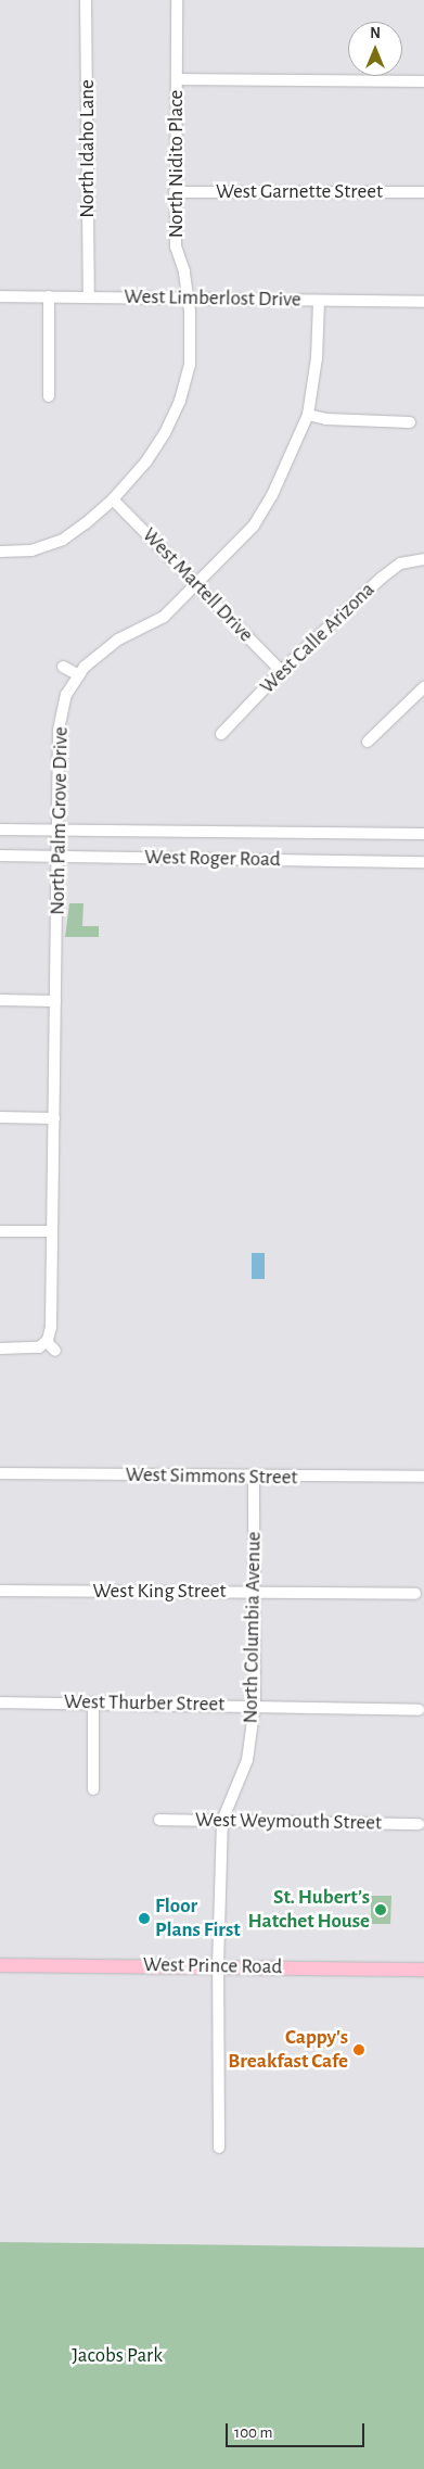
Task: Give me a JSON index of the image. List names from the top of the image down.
{
  "streets": {
    "main road": ["West Prince Road"],
    "street": [
      "North Idaho Lane",
      "North Nidito Place",
      "West Garnette Street",
      "West Limberlost Drive",
      "West Martell Drive",
      "West Calle Arizona",
      "North Palm Grove Drive",
      "West Roger Road",
      "West Simmons Street",
      "West King Street",
      "North Columbia Avenue",
      "West Thurber Street",
      "West Weymouth Street"
    ]
  },
  "crossings": [
    ["North Idaho Lane", "West Limberlost Drive"],
    ["North Nidito Place", "West Garnette Street"],
    ["North Nidito Place", "West Limberlost Drive"],
    ["North Nidito Place", "West Martell Drive"],
    ["West Limberlost Drive", "North Palm Grove Drive"],
    ["West Martell Drive", "West Calle Arizona"],
    ["West Martell Drive", "North Palm Grove Drive"],
    ["North Palm Grove Drive", "West Roger Road"],
    ["West Simmons Street", "North Columbia Avenue"],
    ["West King Street", "North Columbia Avenue"],
    ["North Columbia Avenue", "West Thurber Street"],
    ["North Columbia Avenue", "West Weymouth Street"],
    ["North Columbia Avenue", "West Prince Road"]
  ],
  "parks": ["Jacobs Park"],
  "places": ["St. Hubert’s Hatchet House", "Floor Plans First", "Cappy's Breakfast Cafe"],
  "scale_bar": "100 m",
  "north": "top"
}
